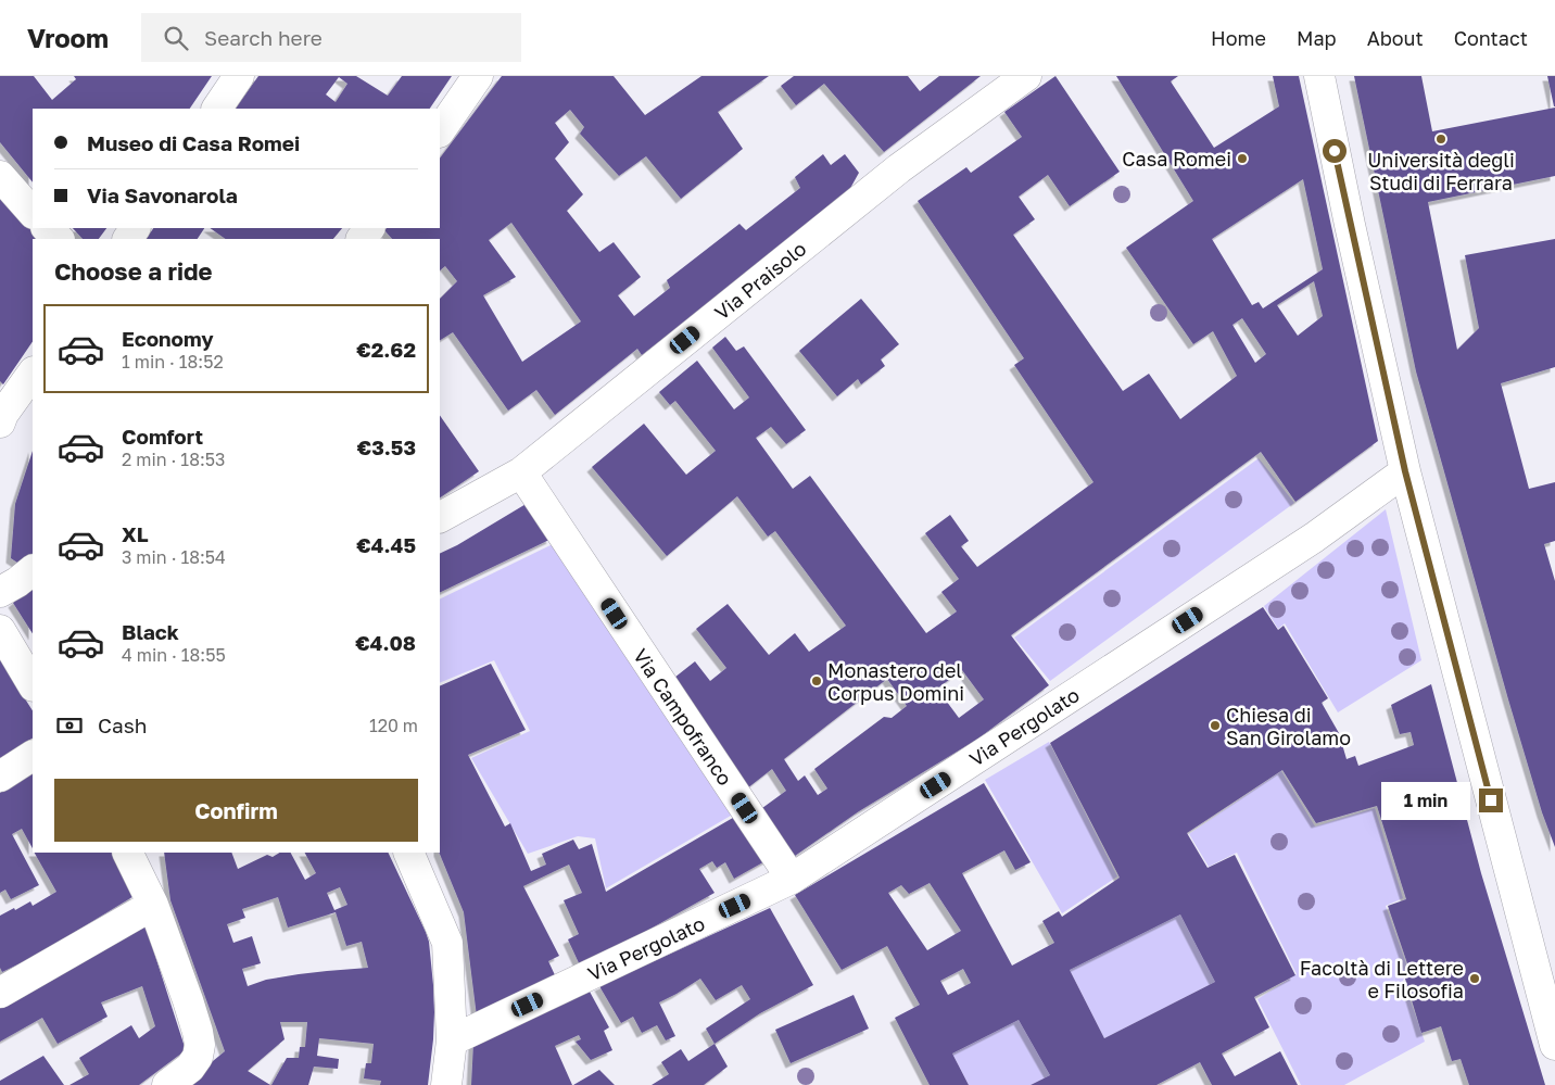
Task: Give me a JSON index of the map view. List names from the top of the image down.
{
  "streets": {
    "street": ["Via Praisolo", "Via Campofranco", "Via Pergolato"]
  },
  "crossings": [
    ["Via Praisolo", "Via Campofranco"],
    ["Via Campofranco", "Via Pergolato"]
  ],
  "places": [
    "Università degli Studi di Ferrara",
    "Casa Romei",
    "Monastero del Corpus Domini",
    "Chiesa di San Girolamo",
    "Facoltà di Lettere e Filosofia"
  ],
  "page": {
    "header": "Vroom",
    "search": "Search here",
    "nav": [
      "Home",
      "Map",
      "About",
      "Contact"
    ],
    "banner": ["Museo di Casa Romei", "Via Savonarola"],
    "heading": "Choose a ride",
    "list": [
      {
        "name": "Economy",
        "note": "1 min · 18:52",
        "value": "€2.62"
      },
      {
        "name": "Comfort",
        "note": "2 min · 18:53",
        "value": "€3.53"
      },
      {
        "name": "XL",
        "note": "3 min · 18:54",
        "value": "€4.45"
      },
      {
        "name": "Black",
        "note": "4 min · 18:55",
        "value": "€4.08"
      }
    ],
    "pay": ["Cash", "120 m"],
    "buttons": "Confirm",
    "bubble": "1 min"
  }
}
